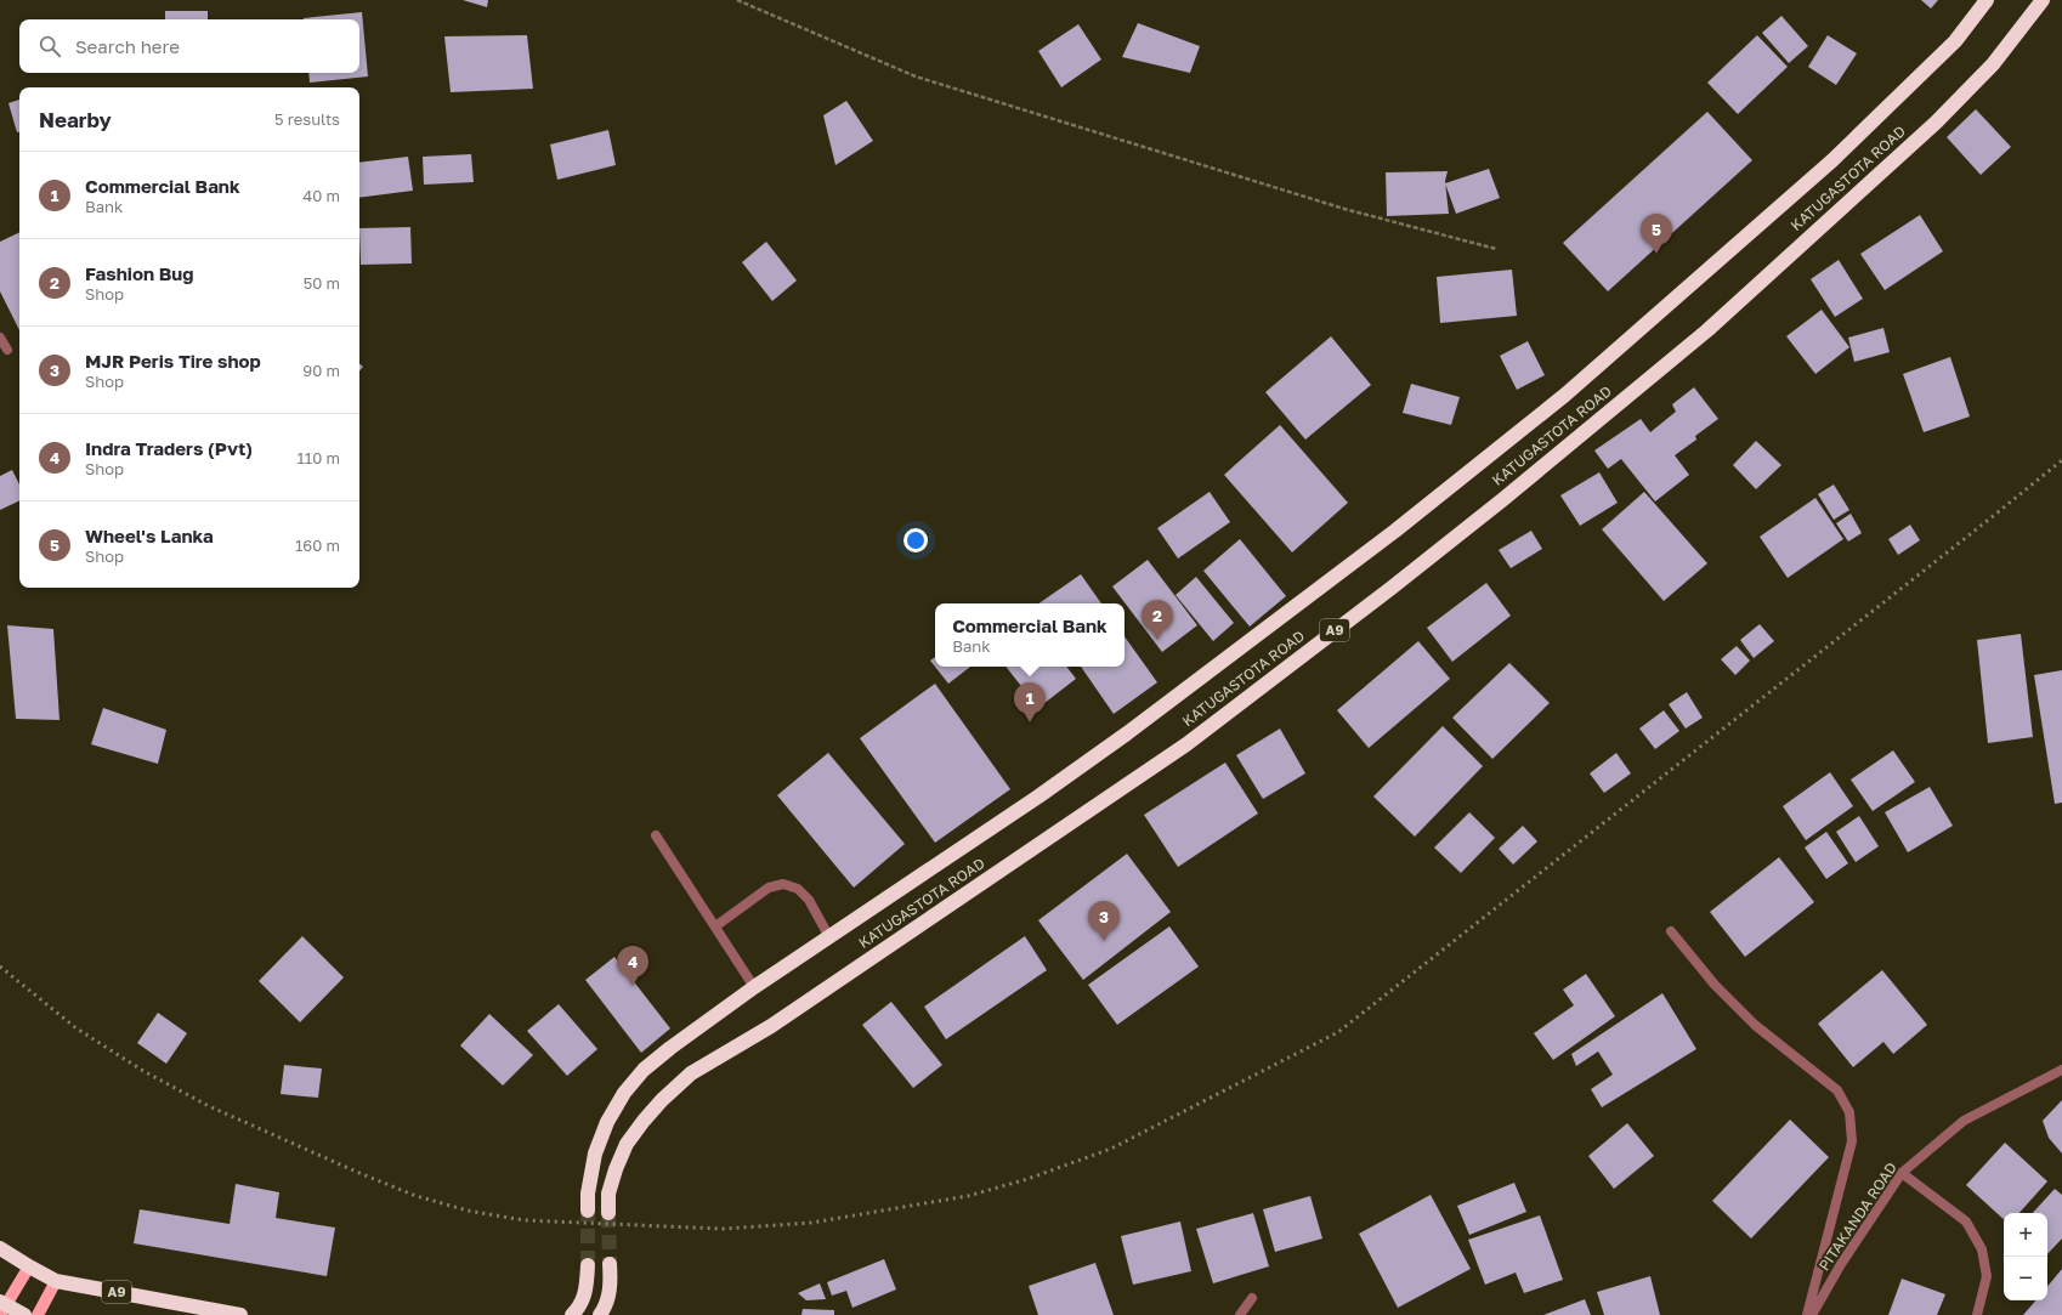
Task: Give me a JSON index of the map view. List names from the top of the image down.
{
  "streets": {
    "highway": ["KATUGASTOTA ROAD", "A9"],
    "street": ["PITAKANDA ROAD"]
  },
  "page": {
    "search": "Search here",
    "heading": ["Nearby", "5 results"],
    "list": [
      {
        "mark": "1",
        "name": "Commercial Bank",
        "note": "Bank",
        "value": "40 m"
      },
      {
        "mark": "2",
        "name": "Fashion Bug",
        "note": "Shop",
        "value": "50 m"
      },
      {
        "mark": "3",
        "name": "MJR Peris Tire shop",
        "note": "Shop",
        "value": "90 m"
      },
      {
        "mark": "4",
        "name": "Indra Traders (Pvt)",
        "note": "Shop",
        "value": "110 m"
      },
      {
        "mark": "5",
        "name": "Wheel's Lanka",
        "note": "Shop",
        "value": "160 m"
      }
    ],
    "pins": [
      "5",
      "2",
      "1",
      "3",
      "4"
    ],
    "popup": ["Commercial Bank", "Bank"],
    "map_buttons": ["+", "−"]
  }
}
